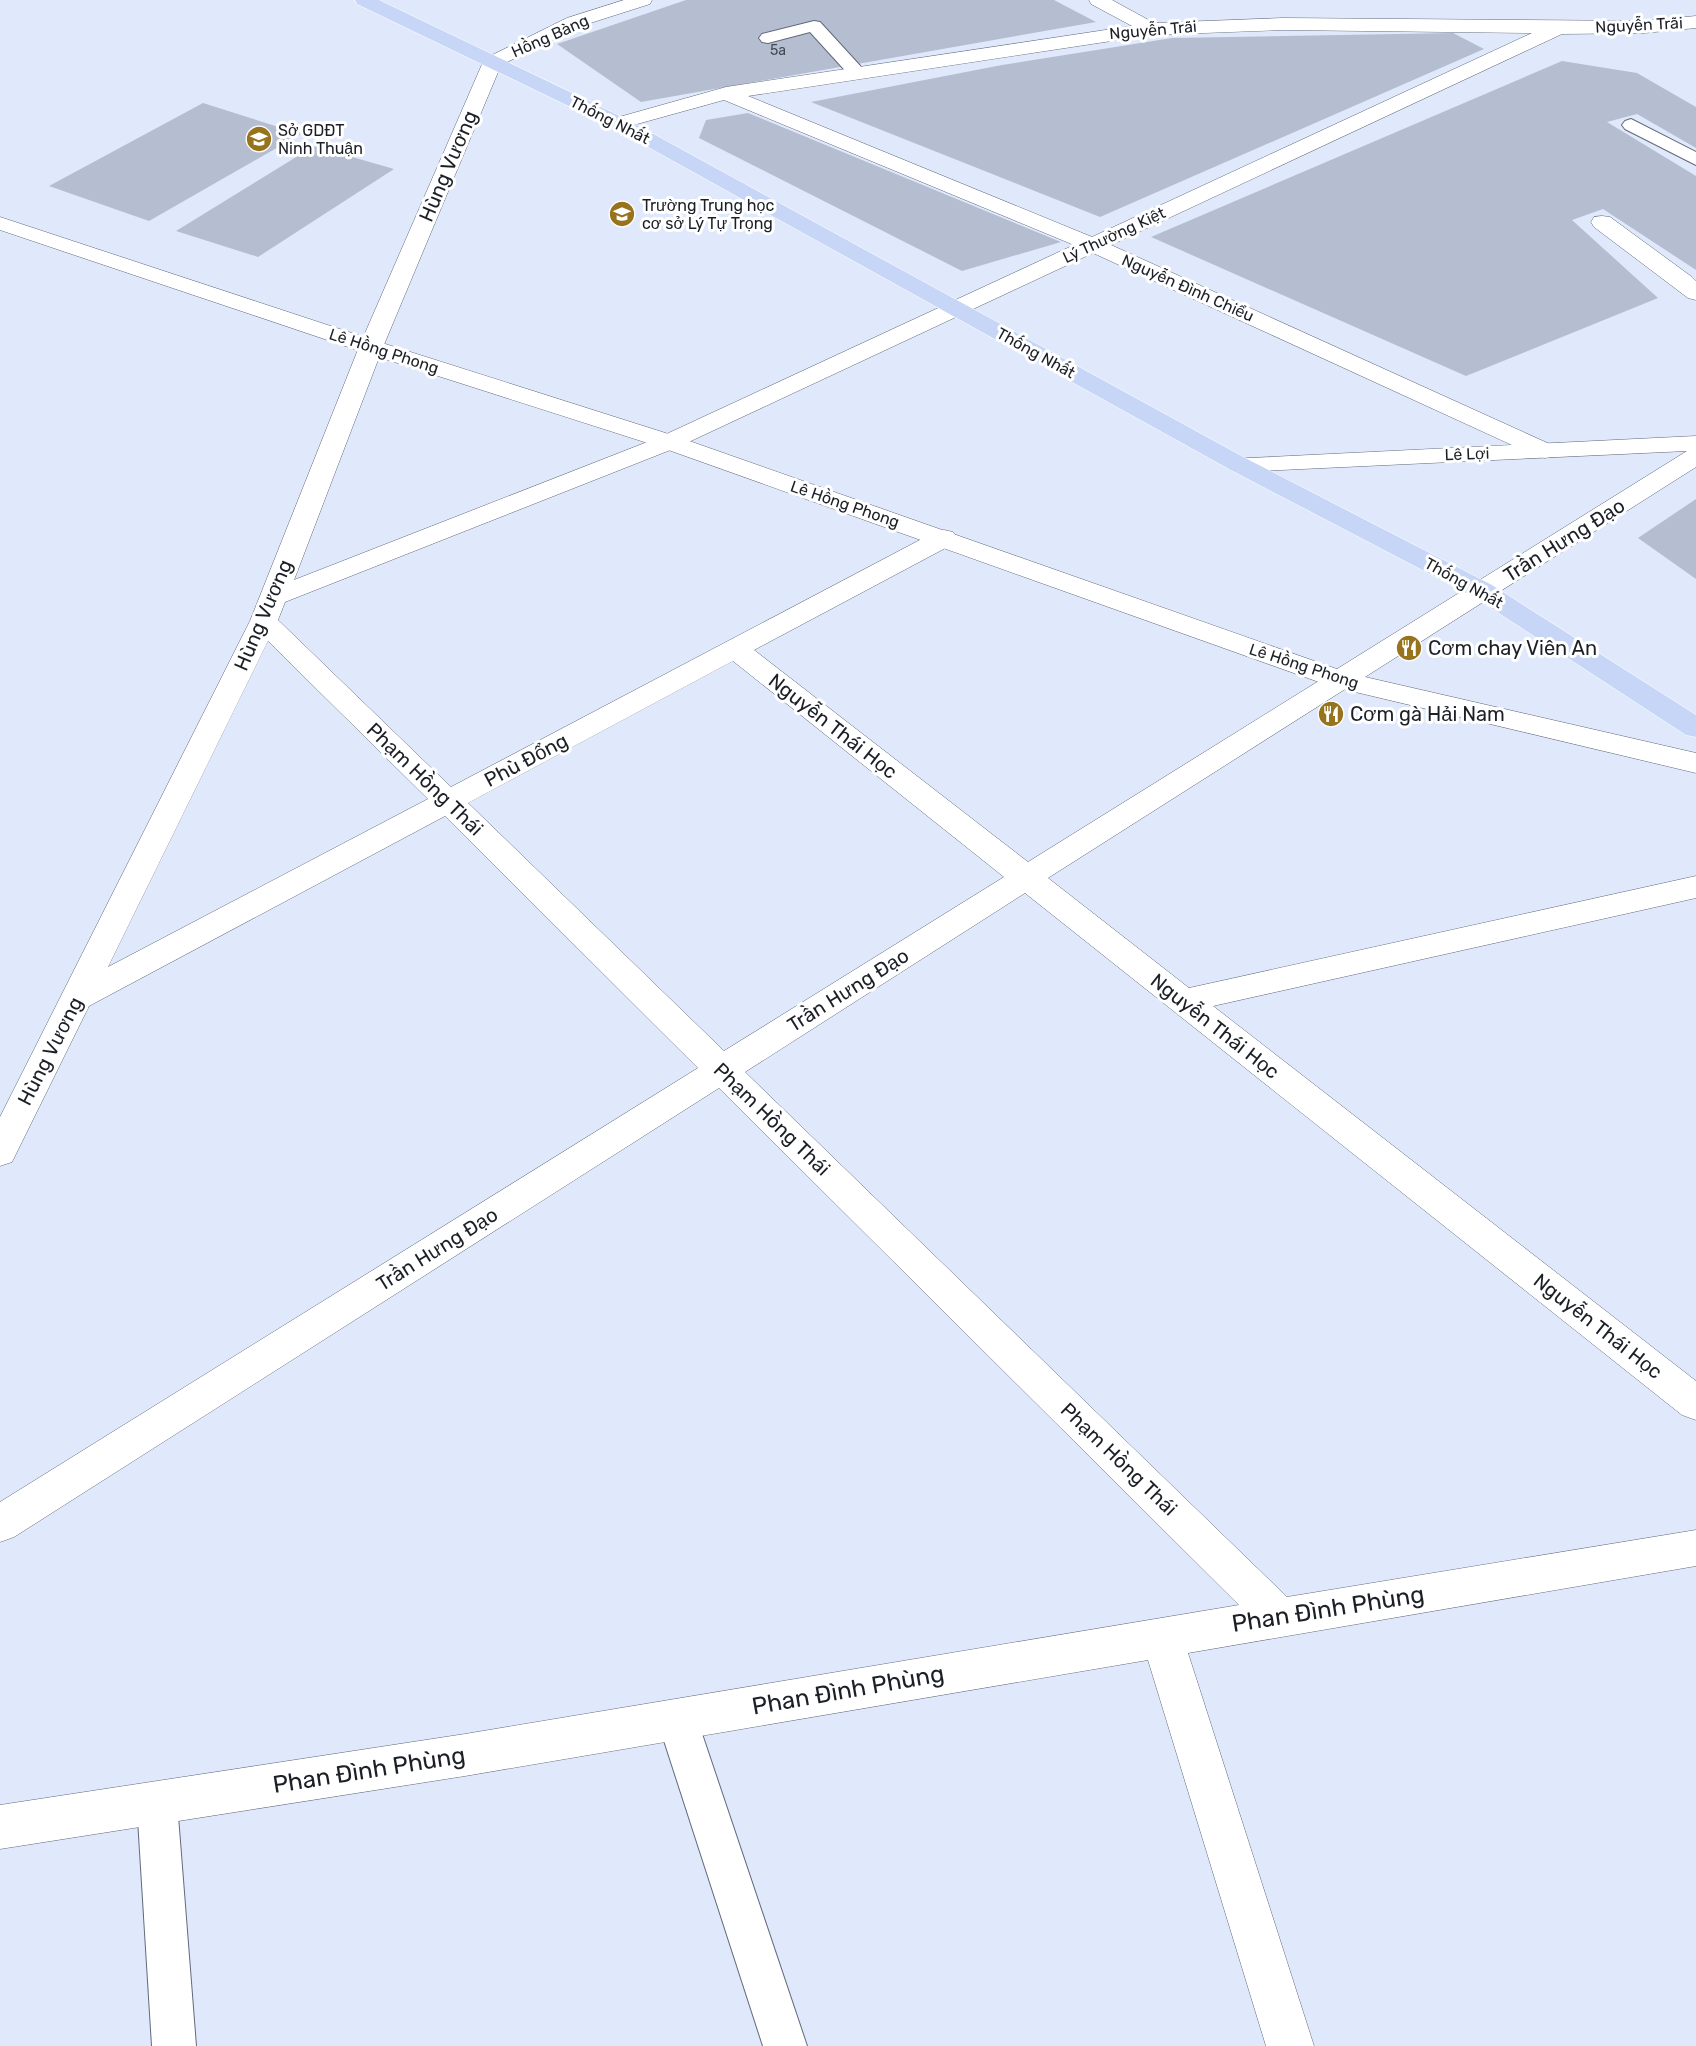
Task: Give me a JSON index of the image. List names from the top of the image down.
{
  "streets": {
    "main road": ["Thống Nhất"],
    "street": [
      "Nguyễn Trãi",
      "Hồng Bàng",
      "Hùng Vương",
      "Lý Thường Kiệt",
      "Nguyễn Đình Chiểu",
      "Lê Hồng Phong",
      "Lê Lợi",
      "Trần Hưng Đạo",
      "Nguyễn Thái Học",
      "Phù Đổng",
      "Phạm Hồng Thái",
      "Phan Đình Phùng"
    ]
  },
  "crossings": [
    ["Nguyễn Trãi", "Thống Nhất"],
    ["Nguyễn Trãi", "Lý Thường Kiệt"],
    ["Nguyễn Trãi", "Nguyễn Đình Chiểu"],
    ["Hồng Bàng", "Thống Nhất"],
    ["Hồng Bàng", "Hùng Vương"],
    ["Thống Nhất", "Hùng Vương"],
    ["Thống Nhất", "Lý Thường Kiệt"],
    ["Thống Nhất", "Lê Lợi"],
    ["Thống Nhất", "Trần Hưng Đạo"],
    ["Hùng Vương", "Lý Thường Kiệt"],
    ["Hùng Vương", "Lê Hồng Phong"],
    ["Hùng Vương", "Phù Đổng"],
    ["Hùng Vương", "Phạm Hồng Thái"],
    ["Lý Thường Kiệt", "Nguyễn Đình Chiểu"],
    ["Lý Thường Kiệt", "Lê Hồng Phong"],
    ["Lý Thường Kiệt", "Phạm Hồng Thái"],
    ["Nguyễn Đình Chiểu", "Lê Lợi"],
    ["Lê Hồng Phong", "Trần Hưng Đạo"],
    ["Lê Hồng Phong", "Phù Đổng"],
    ["Trần Hưng Đạo", "Nguyễn Thái Học"],
    ["Trần Hưng Đạo", "Phạm Hồng Thái"],
    ["Nguyễn Thái Học", "Phù Đổng"],
    ["Phù Đổng", "Phạm Hồng Thái"],
    ["Phạm Hồng Thái", "Phan Đình Phùng"]
  ],
  "places": {
    "school or university": ["Sở GDĐT Ninh Thuận", "Trường Trung học cơ sở Lý Tự Trọng"],
    "restaurant": ["Cơm chay Viên An", "Cơm gà Hải Nam"]
  },
  "house_numbers": ["5a"]
}
